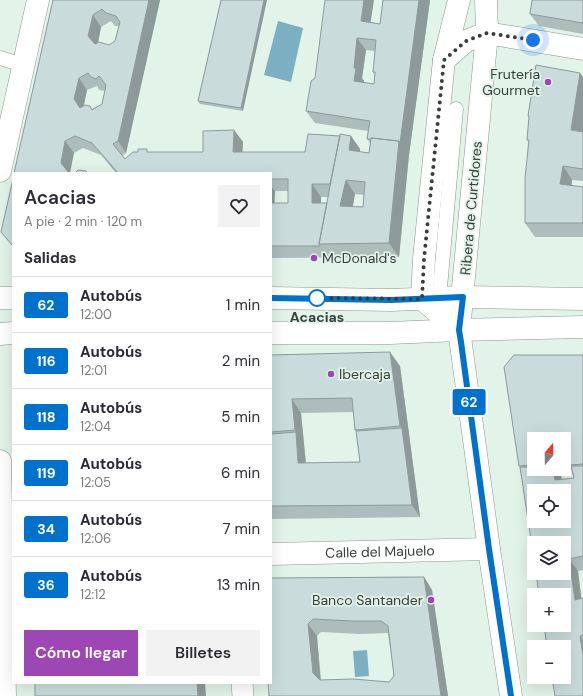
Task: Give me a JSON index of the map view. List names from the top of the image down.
{
  "streets": {
    "street": ["Ribera de Curtidores", "Calle del Majuelo"]
  },
  "crossings": [
    ["Ribera de Curtidores", "Calle del Majuelo"]
  ],
  "places": [
    "Frutería Gourmet",
    "McDonald's",
    "Acacias",
    "Ibercaja",
    "Banco Santander"
  ],
  "lines": ["bus line 62"],
  "north": "top",
  "page": {
    "on_map": "62",
    "heading": [
      ["Acacias", "A pie · 2 min · 120 m"],
      "Salidas"
    ],
    "list": [
      {
        "mark": "62",
        "name": "Autobús",
        "note": "12:00",
        "value": "1 min"
      },
      {
        "mark": "116",
        "name": "Autobús",
        "note": "12:01",
        "value": "2 min"
      },
      {
        "mark": "118",
        "name": "Autobús",
        "note": "12:04",
        "value": "5 min"
      },
      {
        "mark": "119",
        "name": "Autobús",
        "note": "12:05",
        "value": "6 min"
      },
      {
        "mark": "34",
        "name": "Autobús",
        "note": "12:06",
        "value": "7 min"
      },
      {
        "mark": "36",
        "name": "Autobús",
        "note": "12:12",
        "value": "13 min"
      }
    ],
    "map_buttons": ["+", "−"],
    "buttons": ["Cómo llegar", "Billetes"]
  }
}
